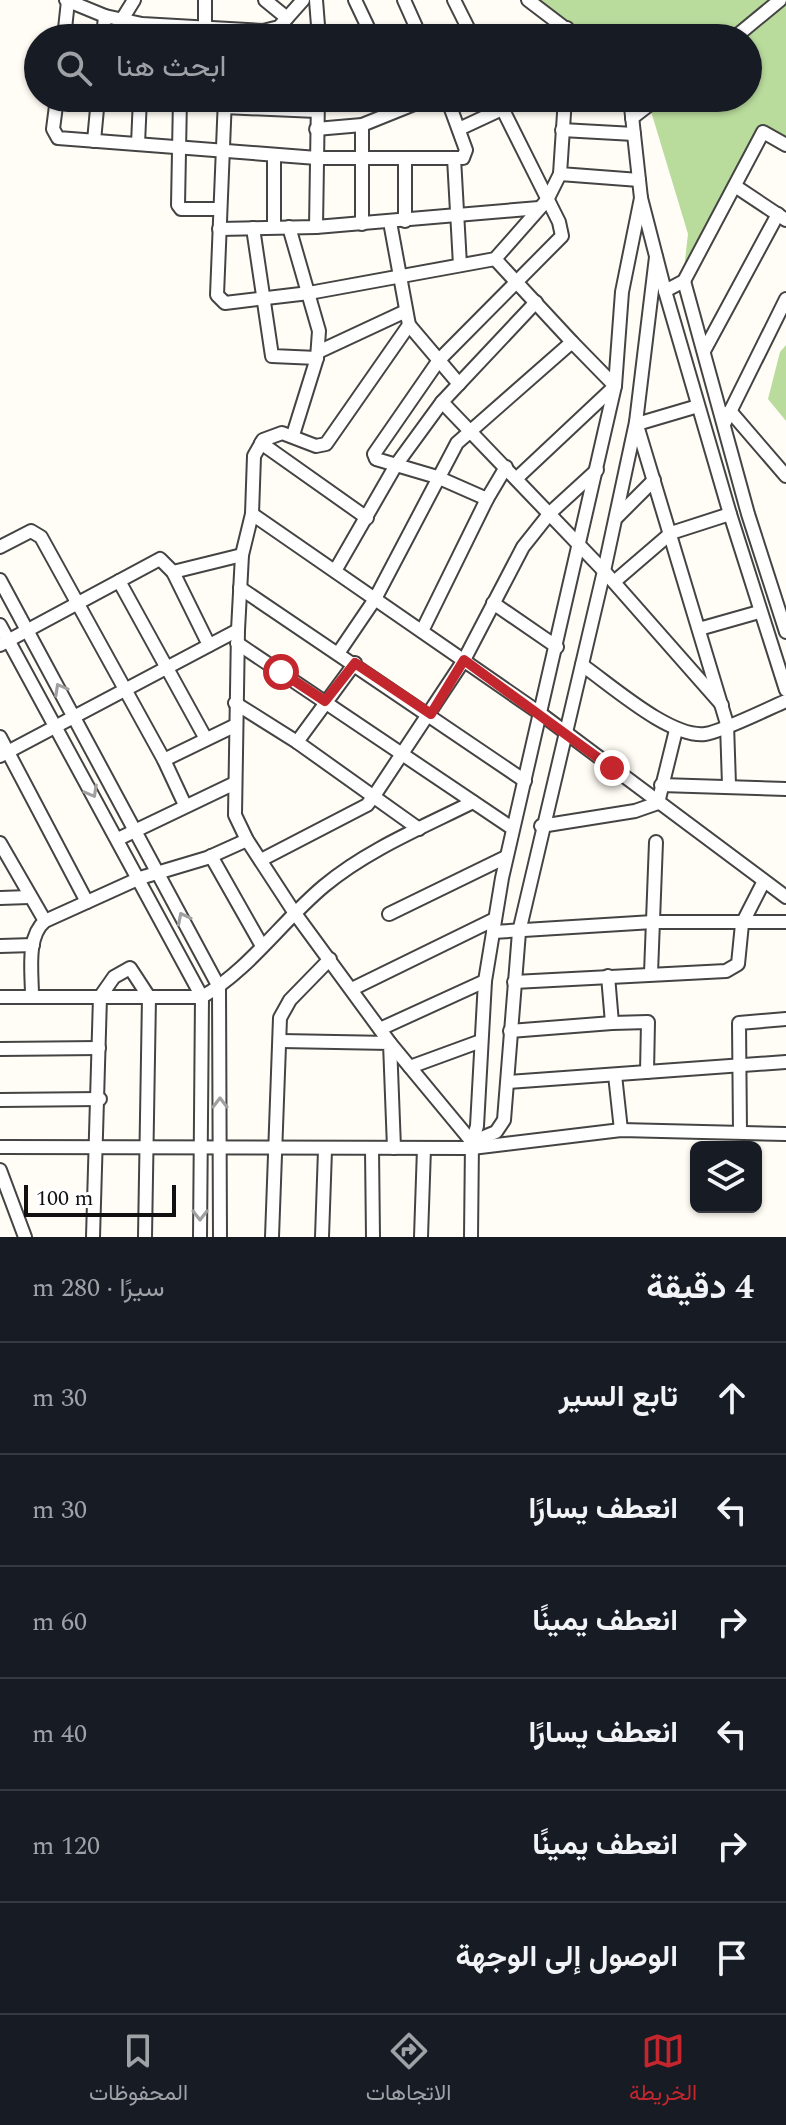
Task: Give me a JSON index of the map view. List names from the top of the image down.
{
  "scale_bar": "100 m",
  "page": {
    "search": "ابحث هنا",
    "scale": "100 m",
    "heading": ["4 دقيقة", "سيرًا · 280 m"],
    "list": [
      ["تابع السير", "30 m"],
      ["انعطف يسارًا", "30 m"],
      ["انعطف يمينًا", "60 m"],
      ["انعطف يسارًا", "40 m"],
      ["انعطف يمينًا", "120 m"],
      "الوصول إلى الوجهة"
    ],
    "nav": ["الخريطة", "الاتجاهات", "المحفوظات"]
  }
}
